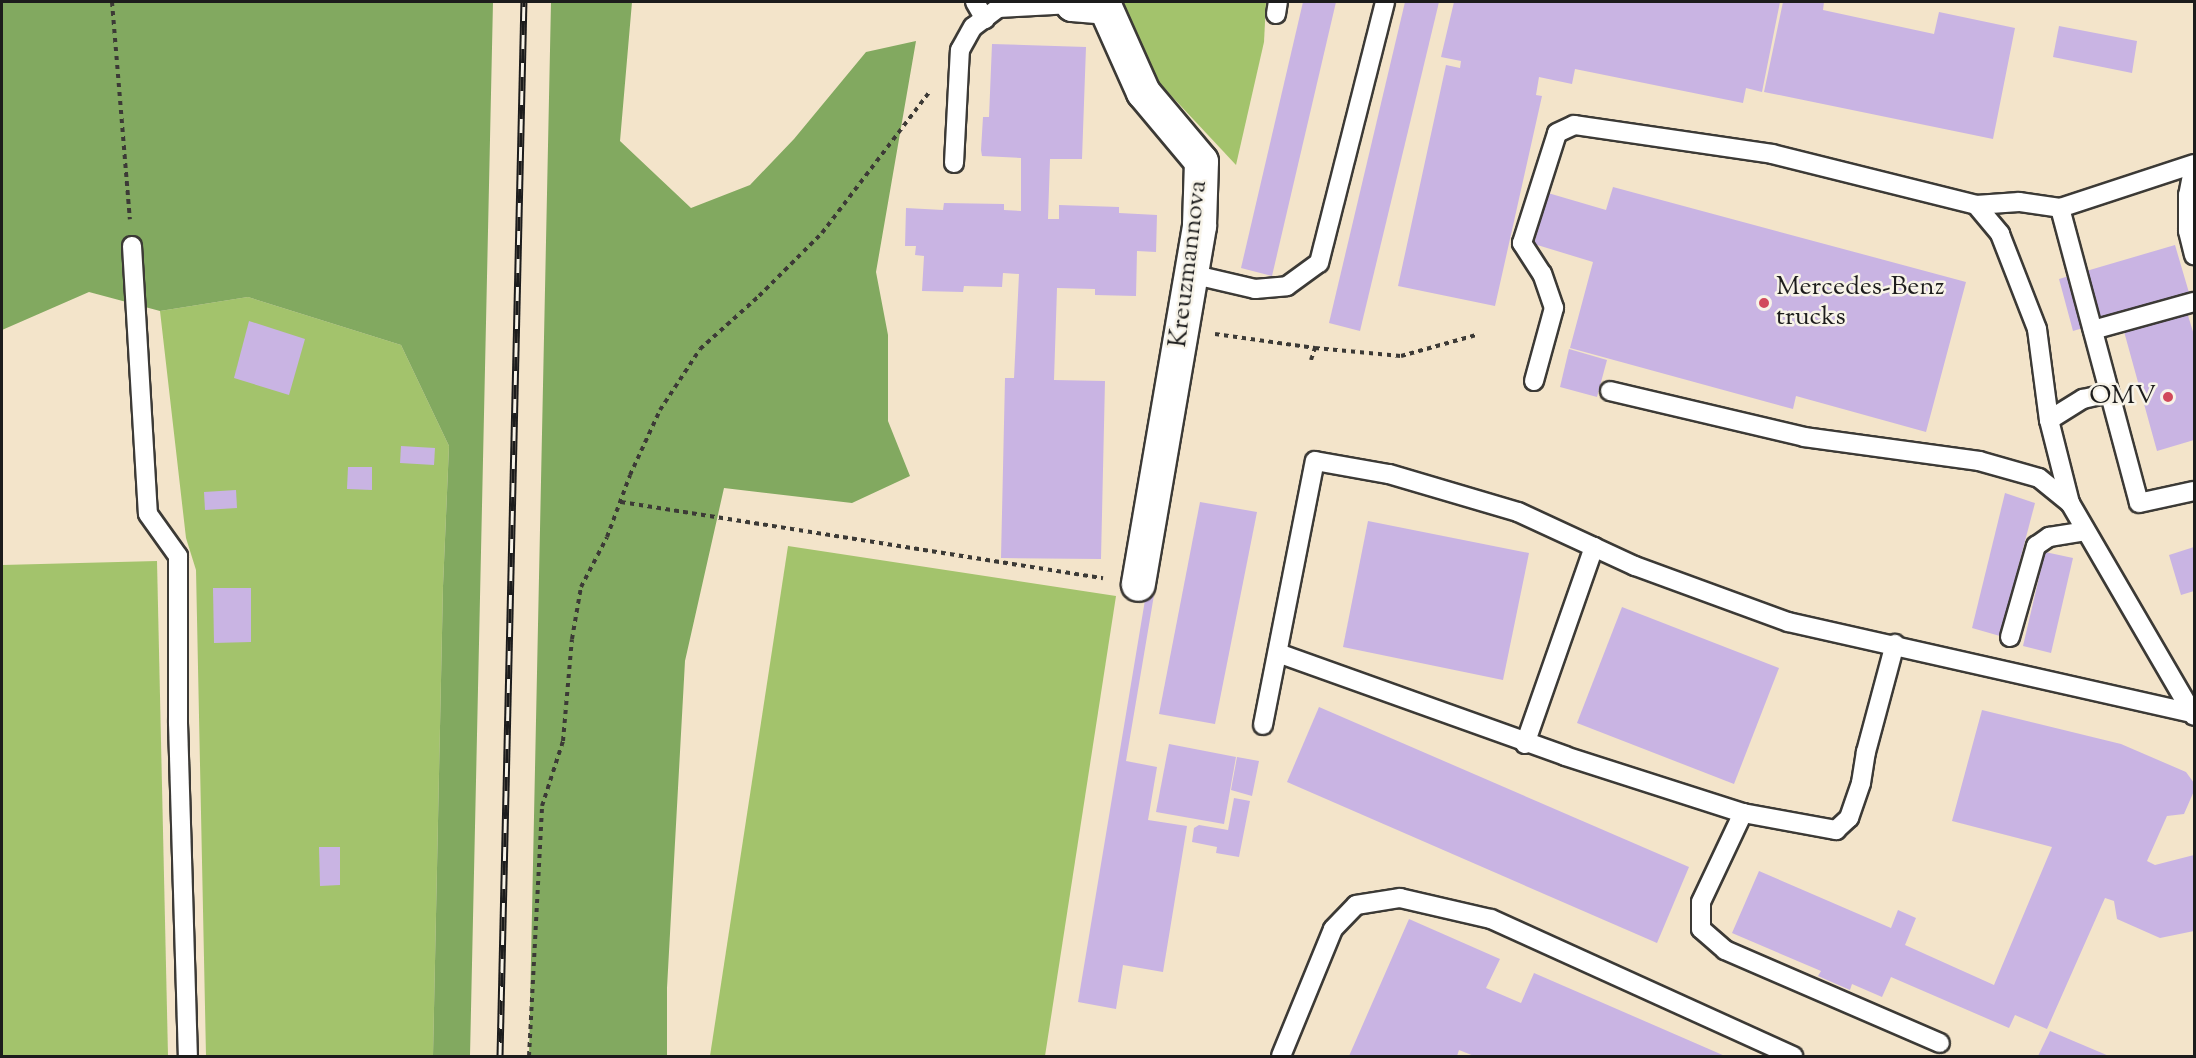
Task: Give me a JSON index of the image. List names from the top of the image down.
{
  "streets": {
    "street": ["Kreuzmannova"]
  },
  "places": ["Mercedes-Benz trucks", "OMV"]
}
